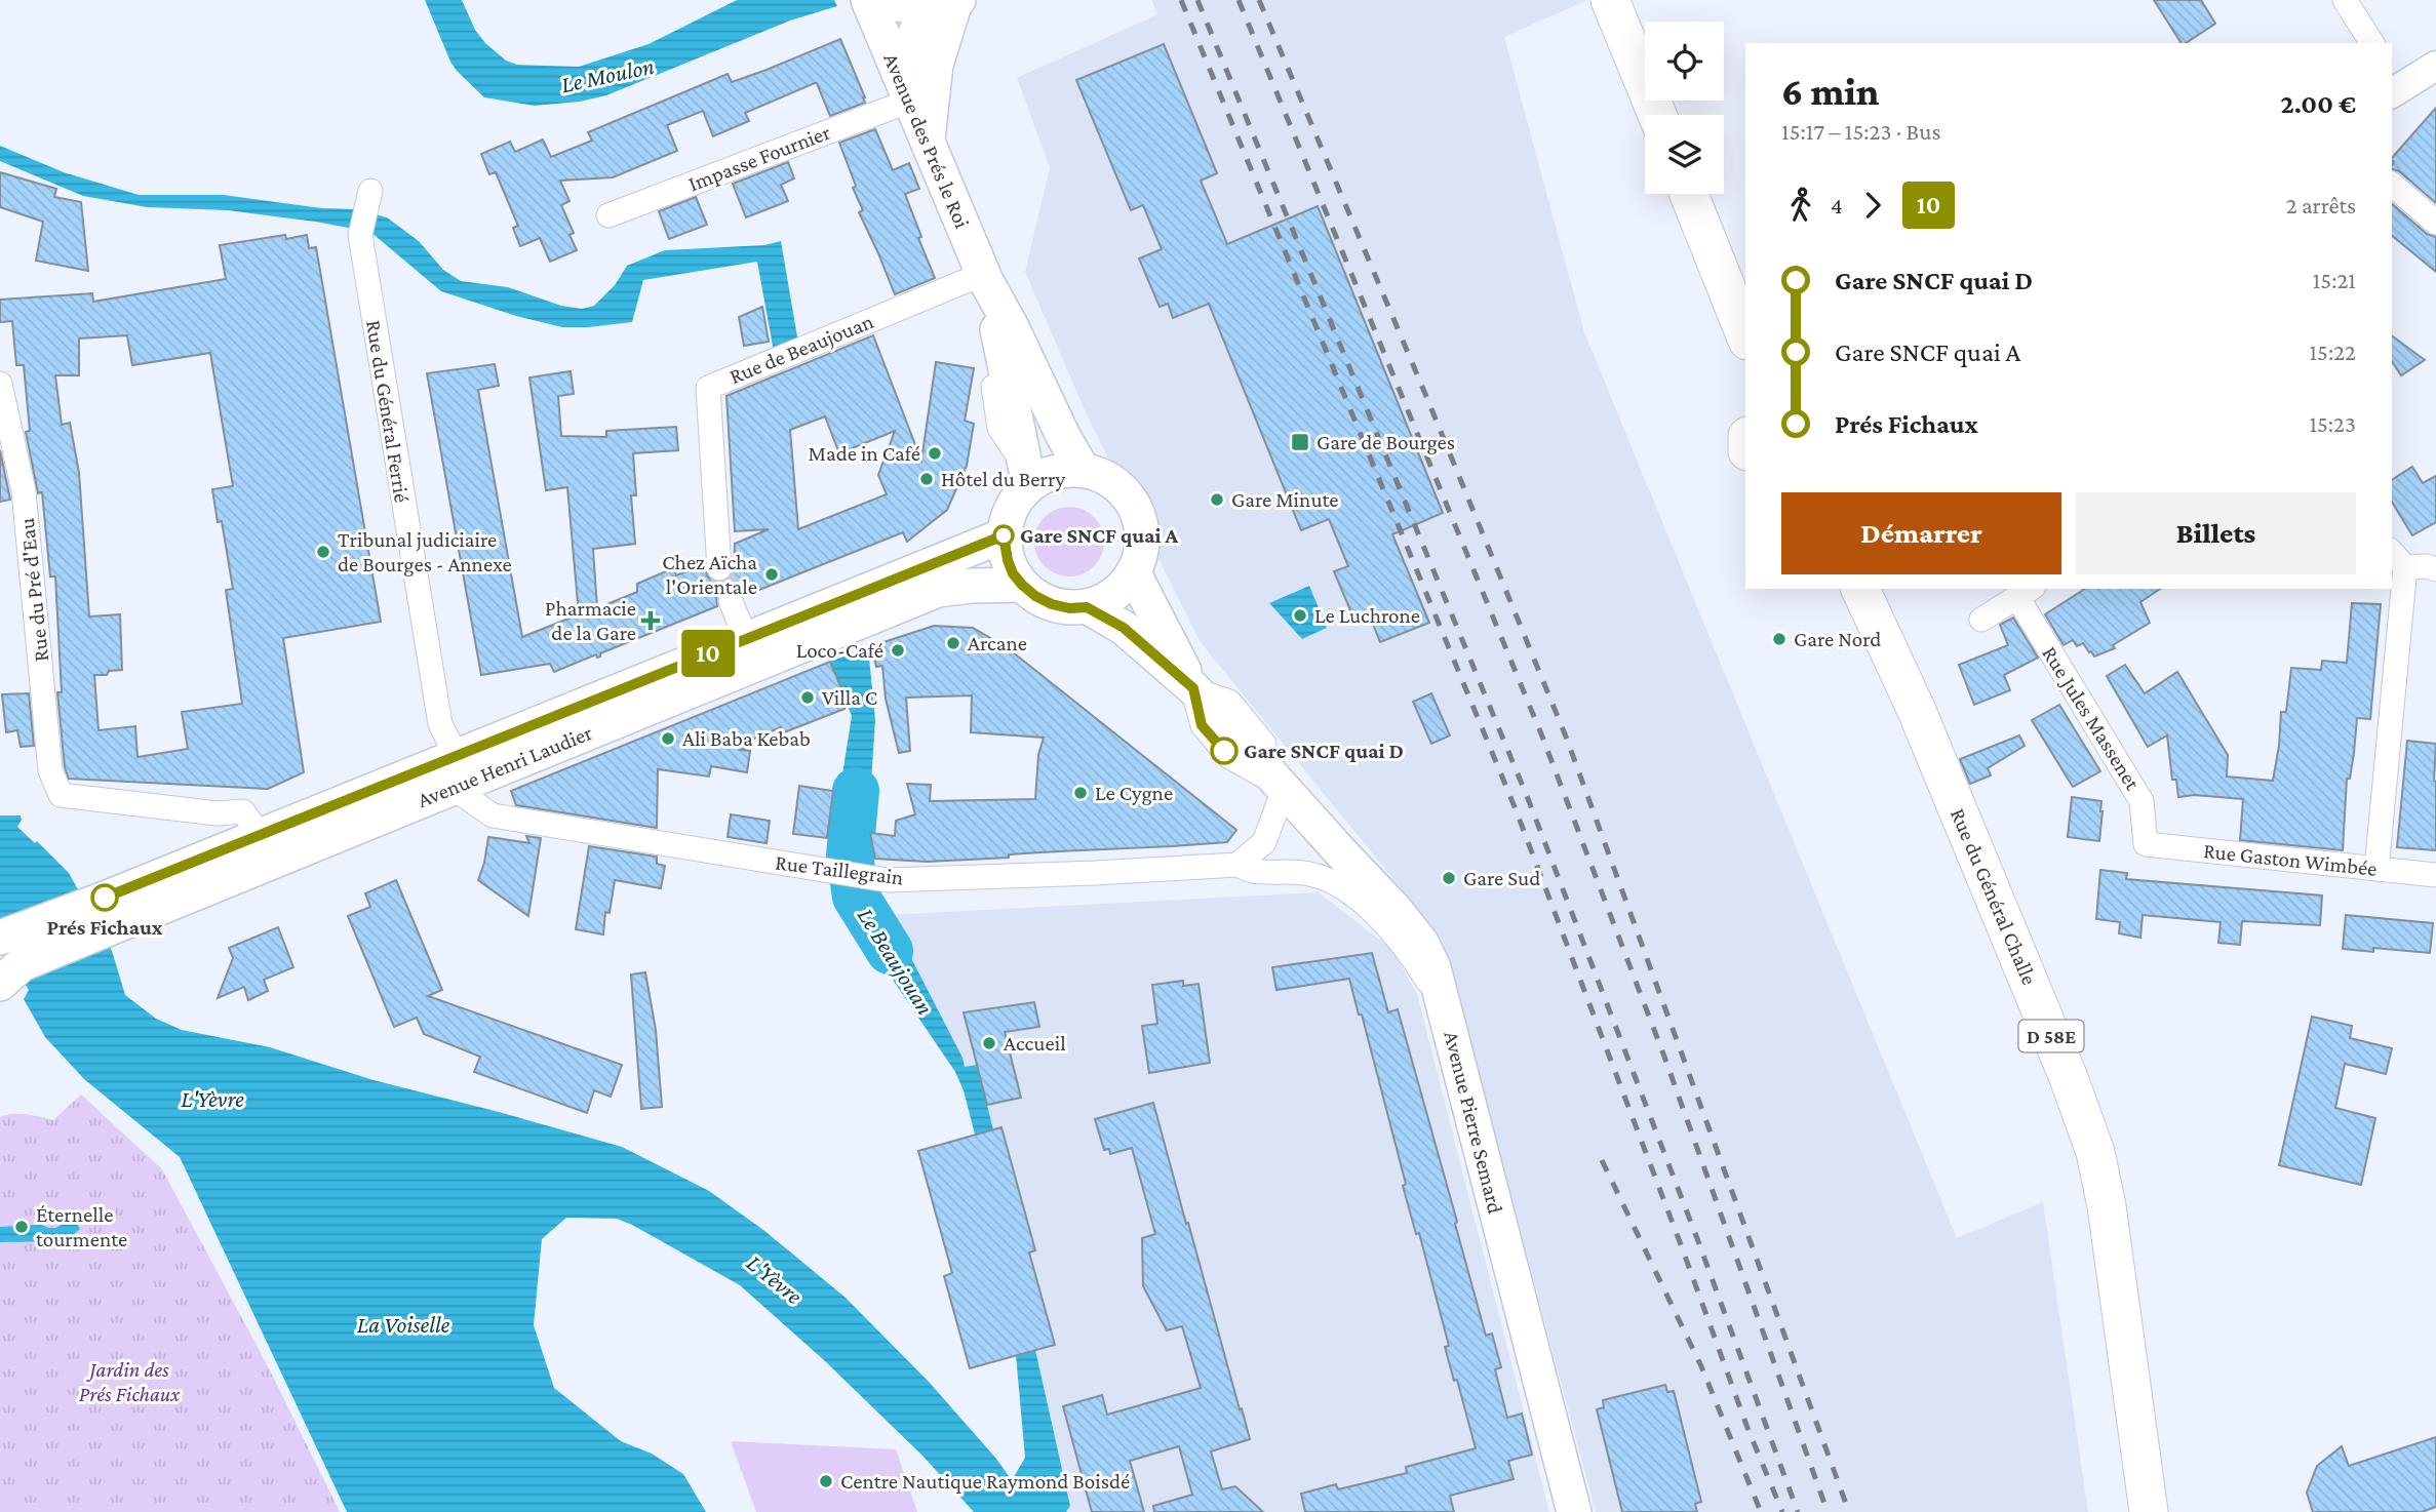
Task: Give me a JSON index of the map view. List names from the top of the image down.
{
  "streets": {
    "main road": [
      "Avenue des Prés le Roi",
      "Avenue Henri Laudier",
      "Rue du Général Challe",
      "D 58E",
      "Avenue Pierre Semard"
    ],
    "street": [
      "Impasse Fournier",
      "Rue de Beaujouan",
      "Rue du Général Ferrié",
      "Rue du Pré d'Eau",
      "Rue Jules Massenet",
      "Rue Gaston Wimbée",
      "Rue Taillegrain"
    ]
  },
  "crossings": [
    ["Avenue des Prés le Roi", "Impasse Fournier"],
    ["Avenue des Prés le Roi", "Rue de Beaujouan"],
    ["Avenue des Prés le Roi", "Avenue Henri Laudier"],
    ["Avenue des Prés le Roi", "Avenue Pierre Semard"],
    ["Rue du Général Ferrié", "Avenue Henri Laudier"],
    ["Rue du Général Ferrié", "Rue Taillegrain"],
    ["Rue du Pré d'Eau", "Avenue Henri Laudier"],
    ["Rue Jules Massenet", "Rue Gaston Wimbée"],
    ["Avenue Henri Laudier", "Rue Taillegrain"],
    ["Avenue Henri Laudier", "Avenue Pierre Semard"],
    ["Rue Taillegrain", "Avenue Pierre Semard"]
  ],
  "water": [
    "Le Moulon",
    "Le Beaujouan",
    "L'Yèvre",
    "La Voiselle"
  ],
  "parks": ["Jardin des Prés Fichaux"],
  "places": {
    "transit": ["Gare de Bourges"],
    "other": [
      "Made in Café",
      "Hôtel du Berry",
      "Gare Minute",
      "Gare SNCF quai A",
      "Tribunal judiciaire de Bourges - Annexe",
      "Chez Aïcha l'Orientale",
      "Le Luchrone",
      "Gare Nord",
      "Arcane",
      "Loco-Café",
      "Villa C",
      "Ali Baba Kebab",
      "Gare SNCF quai D",
      "Le Cygne",
      "Gare Sud",
      "Prés Fichaux",
      "Accueil",
      "Éternelle tourmente",
      "Centre Nautique Raymond Boisdé"
    ],
    "health": ["Pharmacie de la Gare"]
  },
  "lines": ["bus line 10"],
  "page": {
    "on_map": "10",
    "heading": ["6 min", "15:17 – 15:23 · Bus", "2.00 €"],
    "legs": ["4", "10", "2 arrêts"],
    "list": [
      {
        "name": "Gare SNCF quai D",
        "value": "15:21"
      },
      {
        "name": "Gare SNCF quai A",
        "value": "15:22"
      },
      {
        "name": "Prés Fichaux",
        "value": "15:23"
      }
    ],
    "buttons": ["Démarrer", "Billets"]
  }
}
